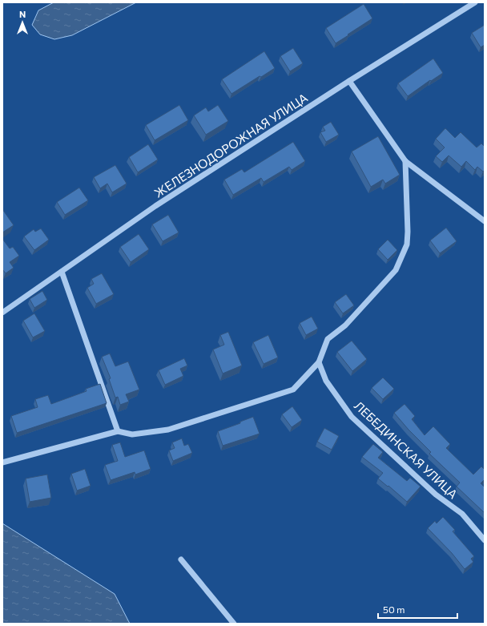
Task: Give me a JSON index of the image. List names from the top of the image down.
{
  "streets": {
    "street": ["ЖЕЛЕЗНОДОРОЖНАЯ УЛИЦА", "ЛЕБЕДИНСКАЯ УЛИЦА"]
  },
  "scale_bar": "50 m",
  "north": "top"
}
